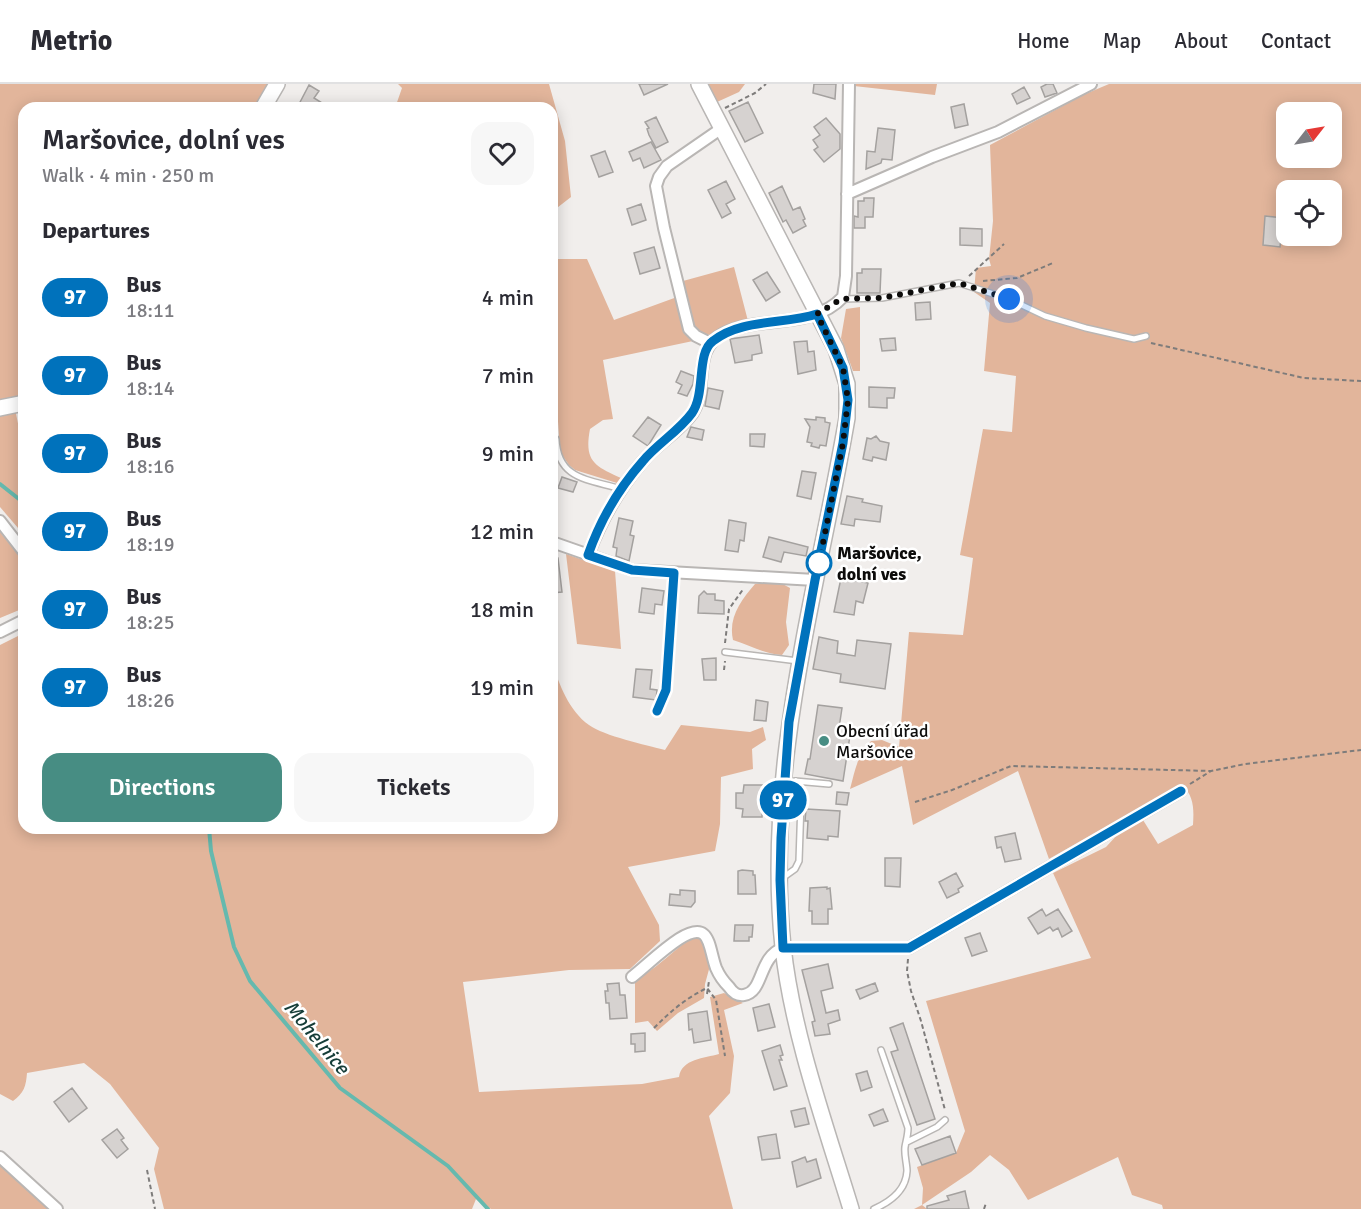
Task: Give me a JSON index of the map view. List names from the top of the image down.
{
  "water": ["Mohelnice"],
  "places": ["Maršovice, dolní ves", "Obecní úřad Maršovice"],
  "lines": ["bus line 97"],
  "north": "top right",
  "page": {
    "header": "Metrio",
    "nav": [
      "Home",
      "Map",
      "About",
      "Contact"
    ],
    "on_map": "97",
    "heading": [
      ["Maršovice, dolní ves", "Walk · 4 min · 250 m"],
      "Departures"
    ],
    "list": [
      {
        "mark": "97",
        "name": "Bus",
        "note": "18:11",
        "value": "4 min"
      },
      {
        "mark": "97",
        "name": "Bus",
        "note": "18:14",
        "value": "7 min"
      },
      {
        "mark": "97",
        "name": "Bus",
        "note": "18:16",
        "value": "9 min"
      },
      {
        "mark": "97",
        "name": "Bus",
        "note": "18:19",
        "value": "12 min"
      },
      {
        "mark": "97",
        "name": "Bus",
        "note": "18:25",
        "value": "18 min"
      },
      {
        "mark": "97",
        "name": "Bus",
        "note": "18:26",
        "value": "19 min"
      }
    ],
    "buttons": ["Directions", "Tickets"]
  }
}
